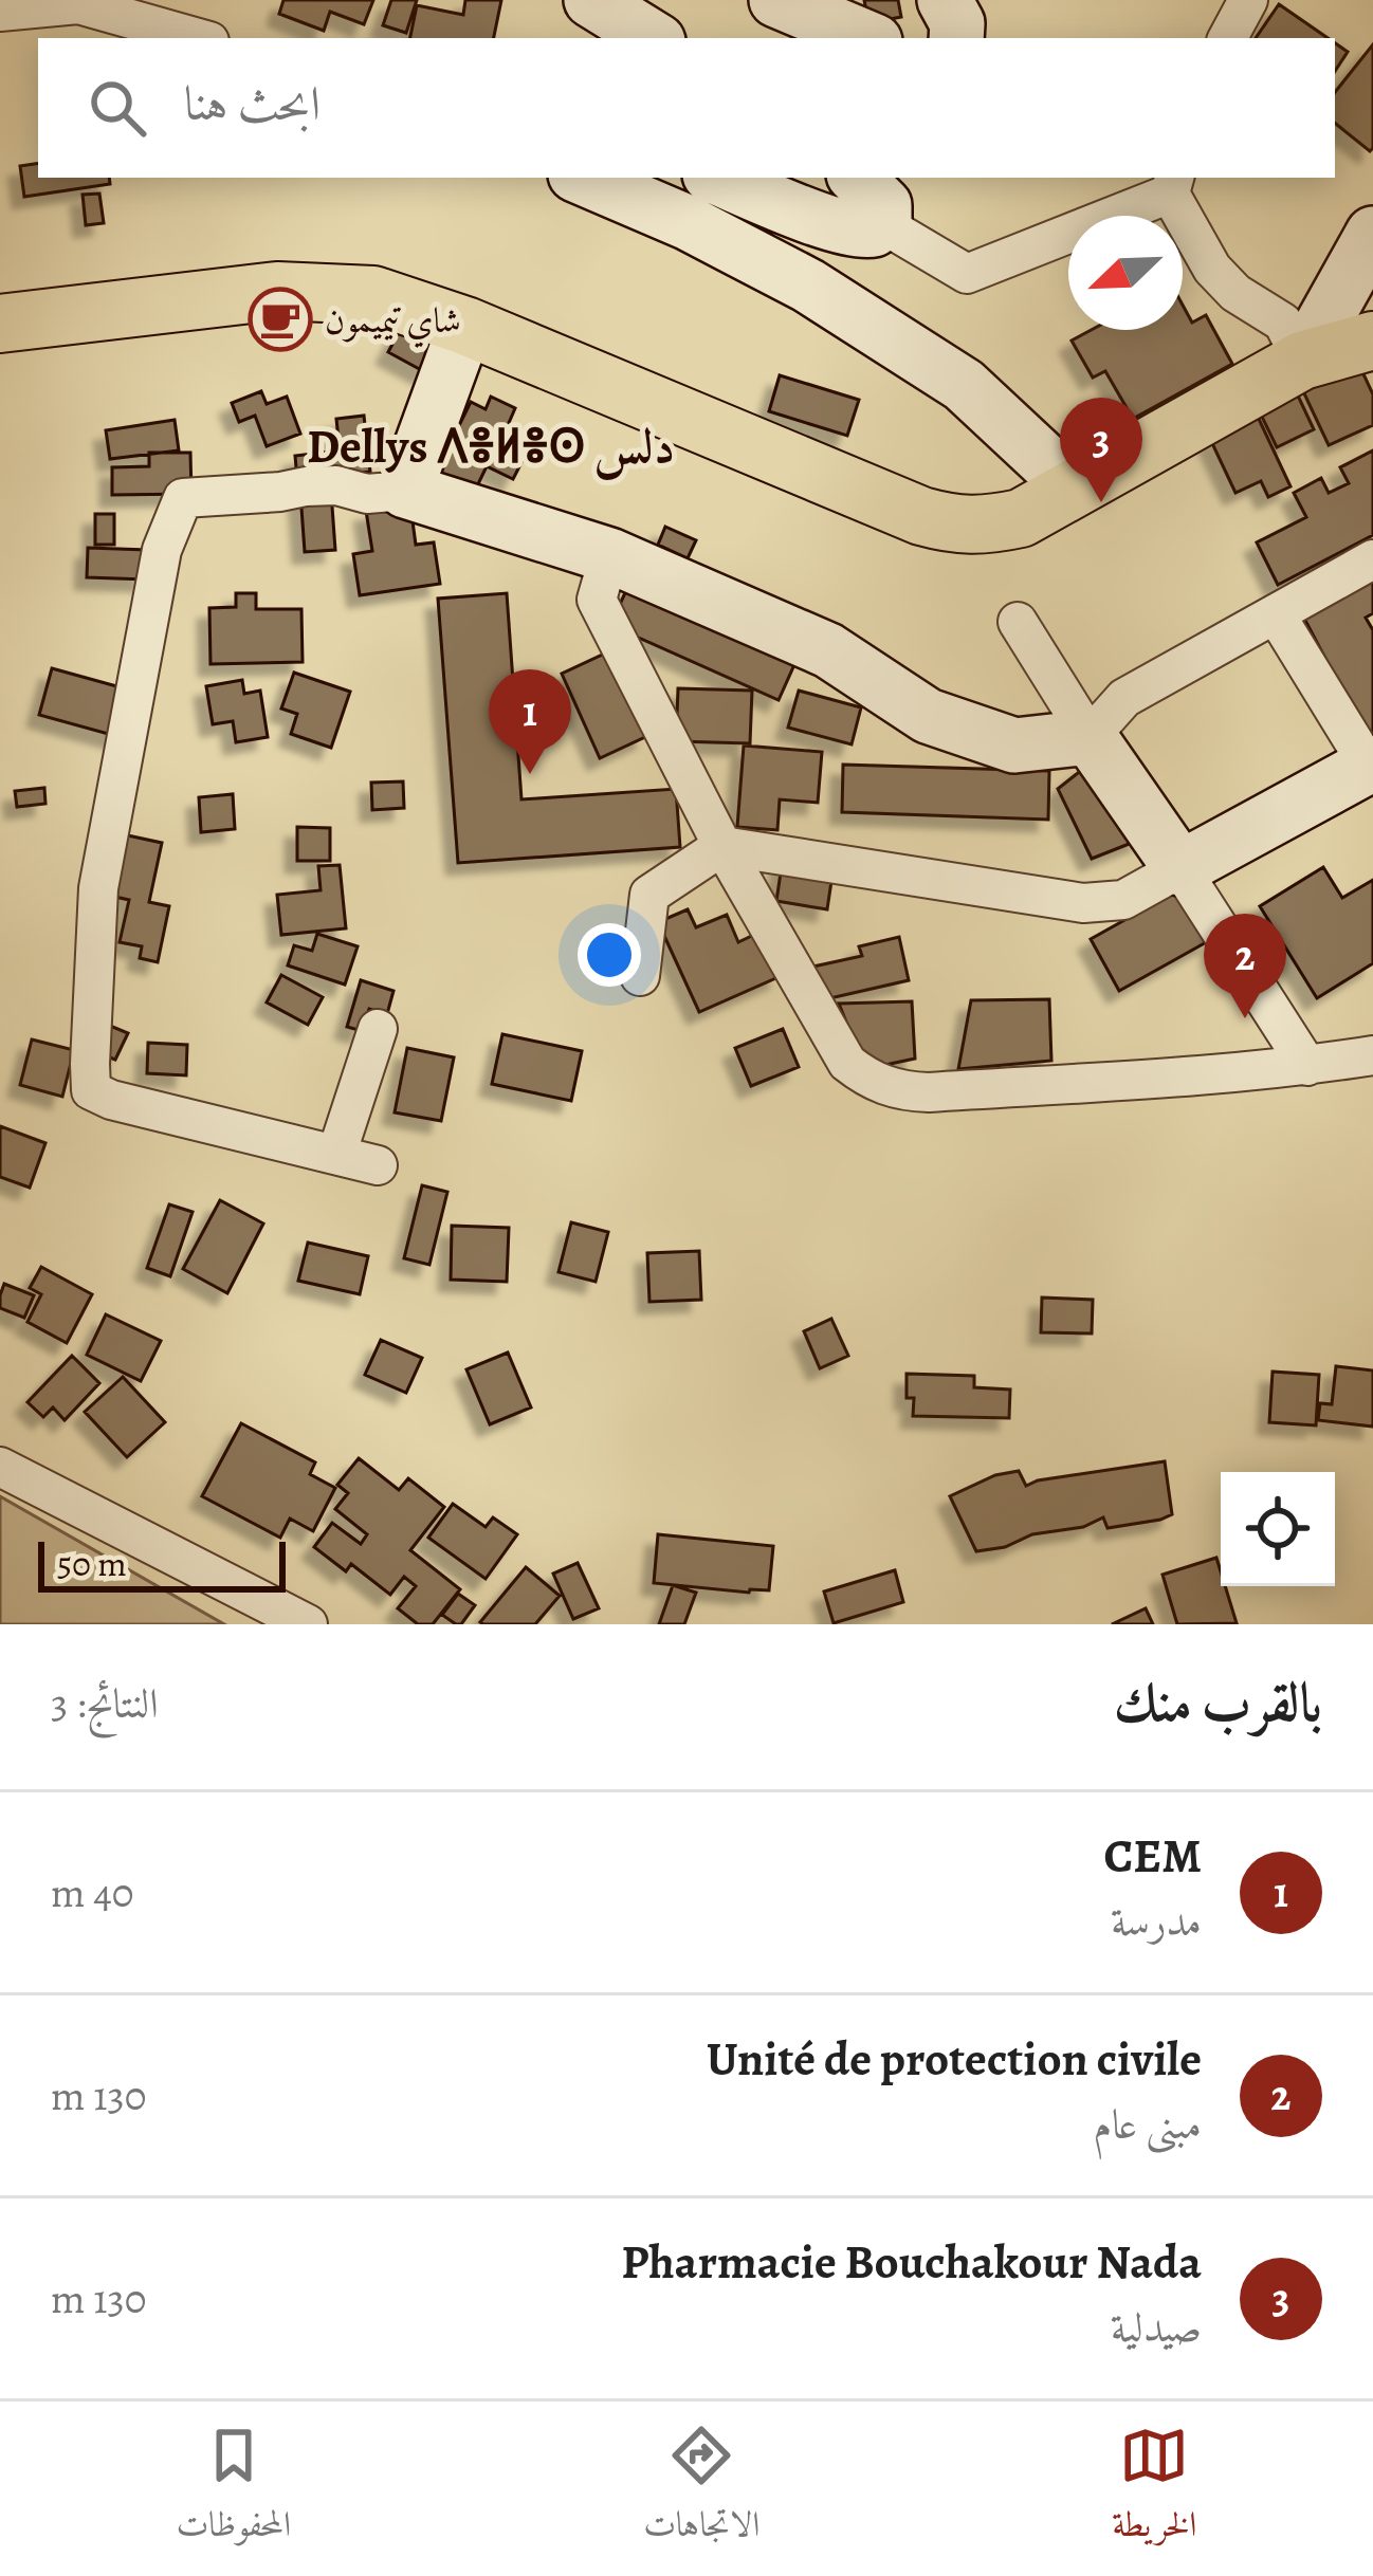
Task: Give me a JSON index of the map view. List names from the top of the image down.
{
  "districts": ["Dellys ⴷⴻⵍⴻⵙ دلس"],
  "places": {
    "cafe": ["شاي تيميمون"]
  },
  "scale_bar": "50 m",
  "north": "bottom left",
  "page": {
    "search": "ابحث هنا",
    "pins": ["3", "1", "2"],
    "scale": "50 m",
    "heading": ["بالقرب منك", "النتائج: 3"],
    "list": [
      {
        "mark": "1",
        "name": "CEM",
        "note": "مدرسة",
        "value": "40 m"
      },
      {
        "mark": "2",
        "name": "Unité de protection civile",
        "note": "مبنى عام",
        "value": "130 m"
      },
      {
        "mark": "3",
        "name": "Pharmacie Bouchakour Nada",
        "note": "صيدلية",
        "value": "130 m"
      }
    ],
    "nav": ["الخريطة", "الاتجاهات", "المحفوظات"]
  }
}
